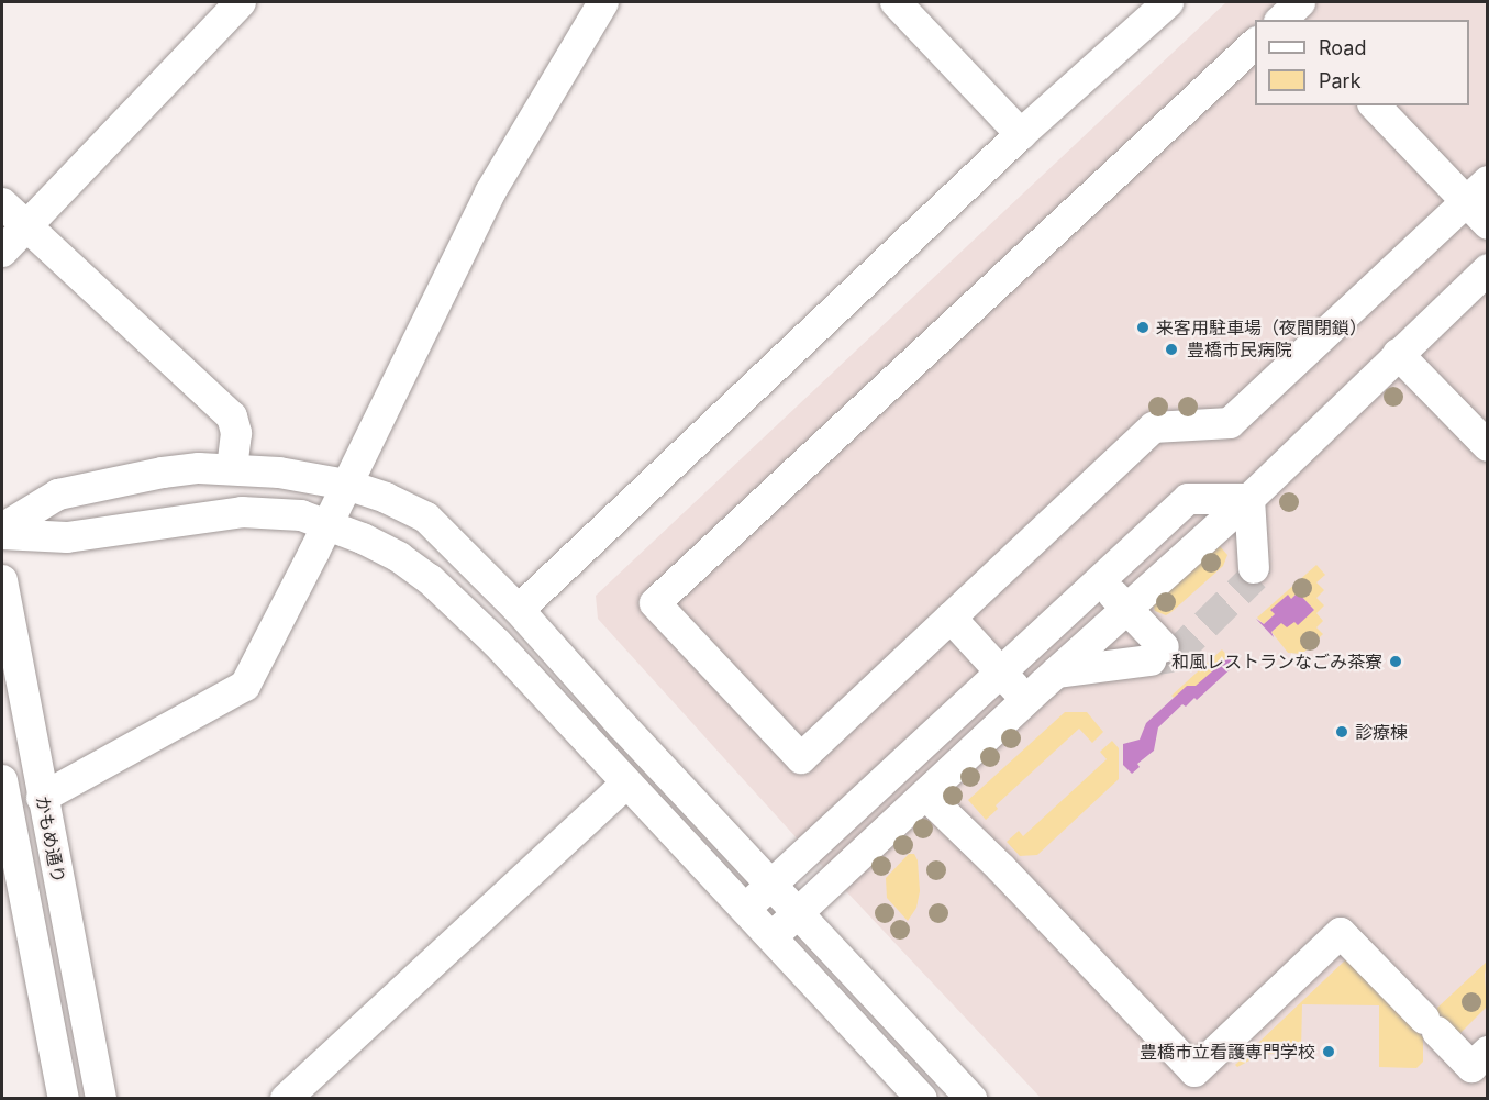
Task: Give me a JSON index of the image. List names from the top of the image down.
{
  "streets": {
    "street": ["かもめ通り"]
  },
  "places": [
    "来客用駐車場（夜間閉鎖）",
    "豊橋市民病院",
    "和風レストランなごみ茶寮",
    "診療棟",
    "豊橋市立看護専門学校"
  ],
  "legend": ["Road", "Park"]
}
